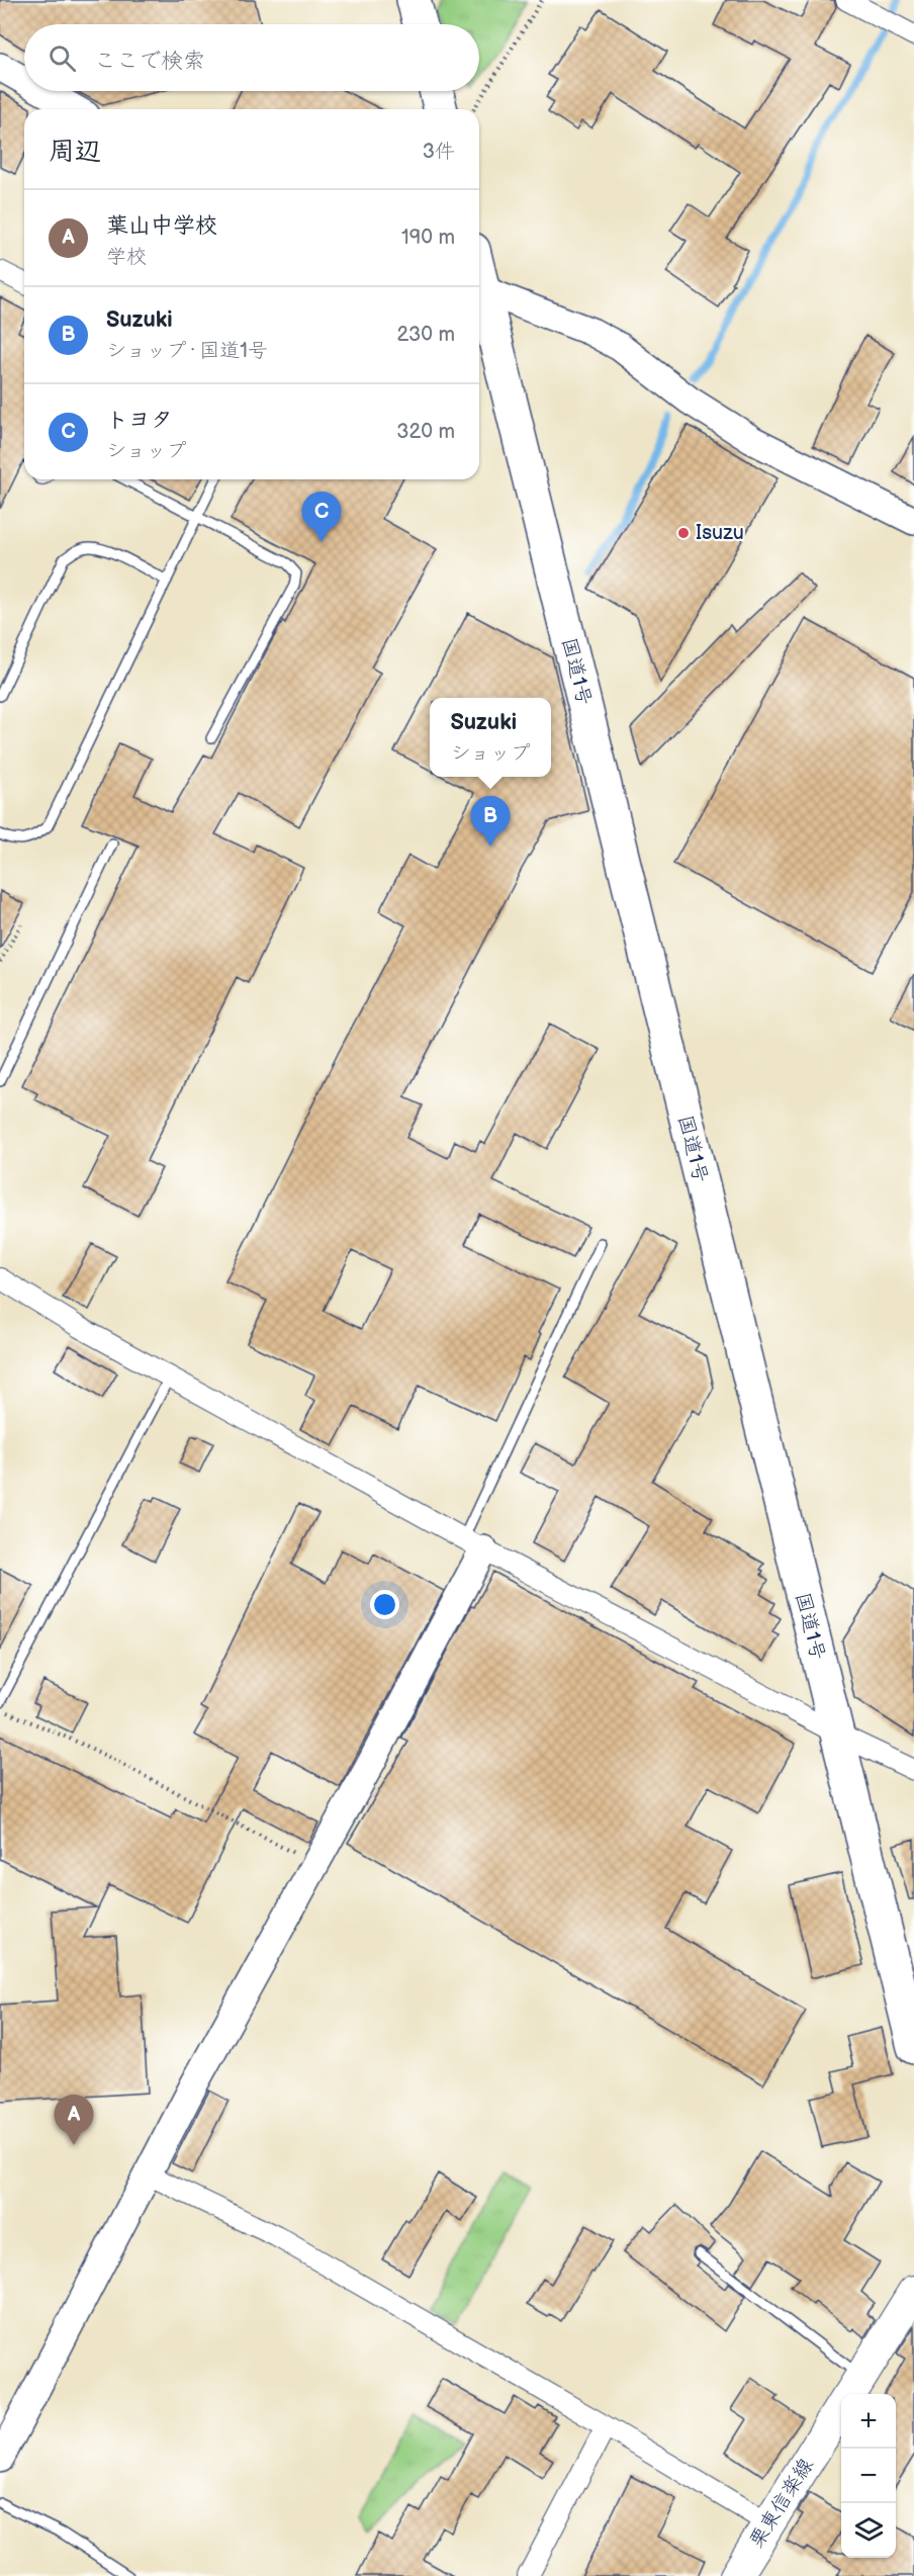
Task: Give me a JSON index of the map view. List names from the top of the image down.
{
  "streets": {
    "highway": ["国道1号"],
    "main road": ["栗東信楽線"]
  },
  "places": ["Isuzu"],
  "page": {
    "search": "ここで検索",
    "heading": ["周辺", "3件"],
    "list": [
      {
        "mark": "A",
        "name": "葉山中学校",
        "note": "学校",
        "value": "190 m"
      },
      {
        "mark": "B",
        "name": "Suzuki",
        "note": "ショップ · 国道1号",
        "value": "230 m"
      },
      {
        "mark": "C",
        "name": "トヨタ",
        "note": "ショップ",
        "value": "320 m"
      }
    ],
    "pins": ["C", "B", "A"],
    "popup": ["Suzuki", "ショップ"],
    "map_buttons": ["+", "−"]
  }
}
